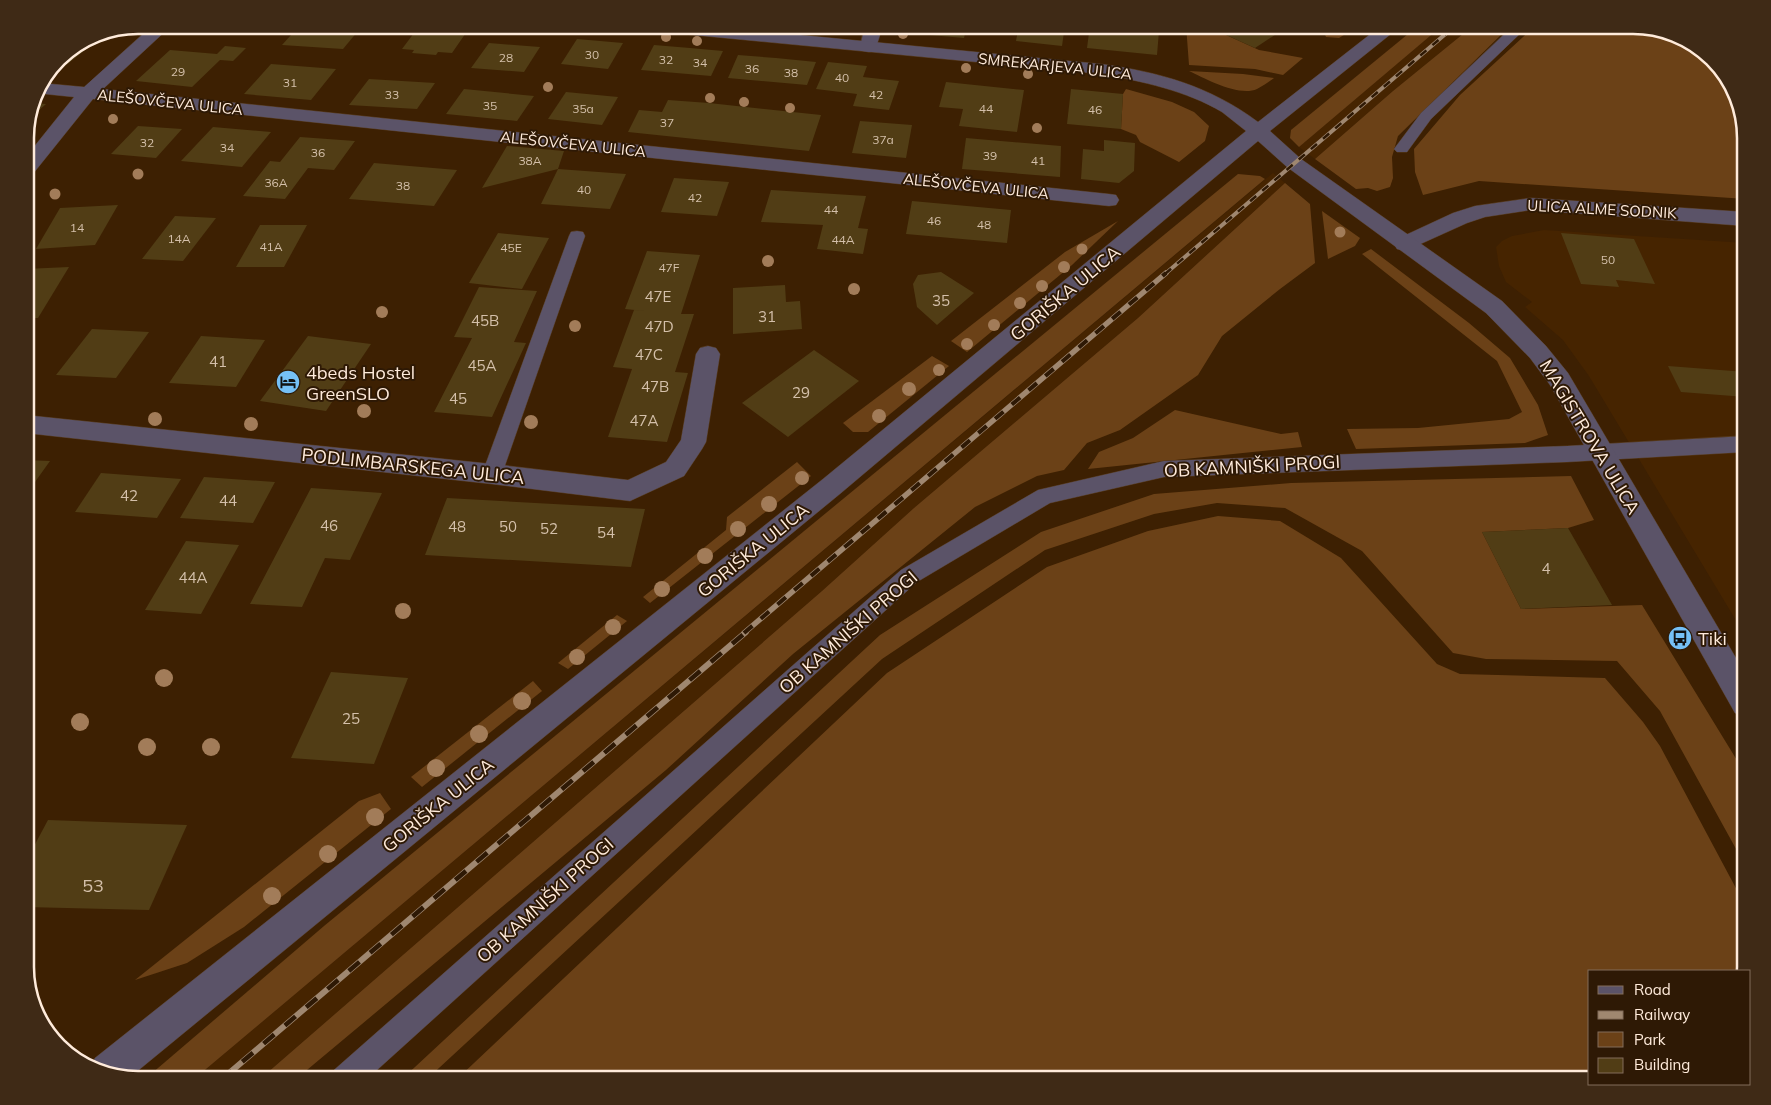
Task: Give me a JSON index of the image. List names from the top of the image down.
{
  "streets": {
    "street": [
      "SMREKARJEVA ULICA",
      "ALEŠOVČEVA ULICA",
      "ULICA ALME SODNIK",
      "GORIŠKA ULICA",
      "MAGISTROVA ULICA",
      "PODLIMBARSKEGA ULICA"
    ],
    "lane": ["OB KAMNIŠKI PROGI"]
  },
  "crossings": [
    ["SMREKARJEVA ULICA", "GORIŠKA ULICA"],
    ["SMREKARJEVA ULICA", "MAGISTROVA ULICA"],
    ["ULICA ALME SODNIK", "MAGISTROVA ULICA"],
    ["GORIŠKA ULICA", "MAGISTROVA ULICA"],
    ["MAGISTROVA ULICA", "OB KAMNIŠKI PROGI"]
  ],
  "places": {
    "hotel": ["4beds Hostel GreenSLO"],
    "bus stop": ["Tiki"]
  },
  "house_numbers": [
    "30",
    "28",
    "32",
    "34",
    "36",
    "29",
    "38",
    "40",
    "31",
    "33",
    "42",
    "35",
    "35a",
    "44",
    "46",
    "37",
    "37a",
    "32",
    "34",
    "36",
    "39",
    "38A",
    "41",
    "36A",
    "38",
    "40",
    "42",
    "44",
    "46",
    "48",
    "14",
    "14A",
    "44A",
    "41A",
    "45E",
    "50",
    "47F",
    "47E",
    "35",
    "31",
    "45B",
    "47D",
    "47C",
    "41",
    "45A",
    "47B",
    "29",
    "45",
    "47A",
    "42",
    "44",
    "46",
    "48",
    "50",
    "52",
    "54",
    "4",
    "44A",
    "25",
    "53"
  ],
  "legend": [
    "Road",
    "Railway",
    "Park",
    "Building"
  ]
}
